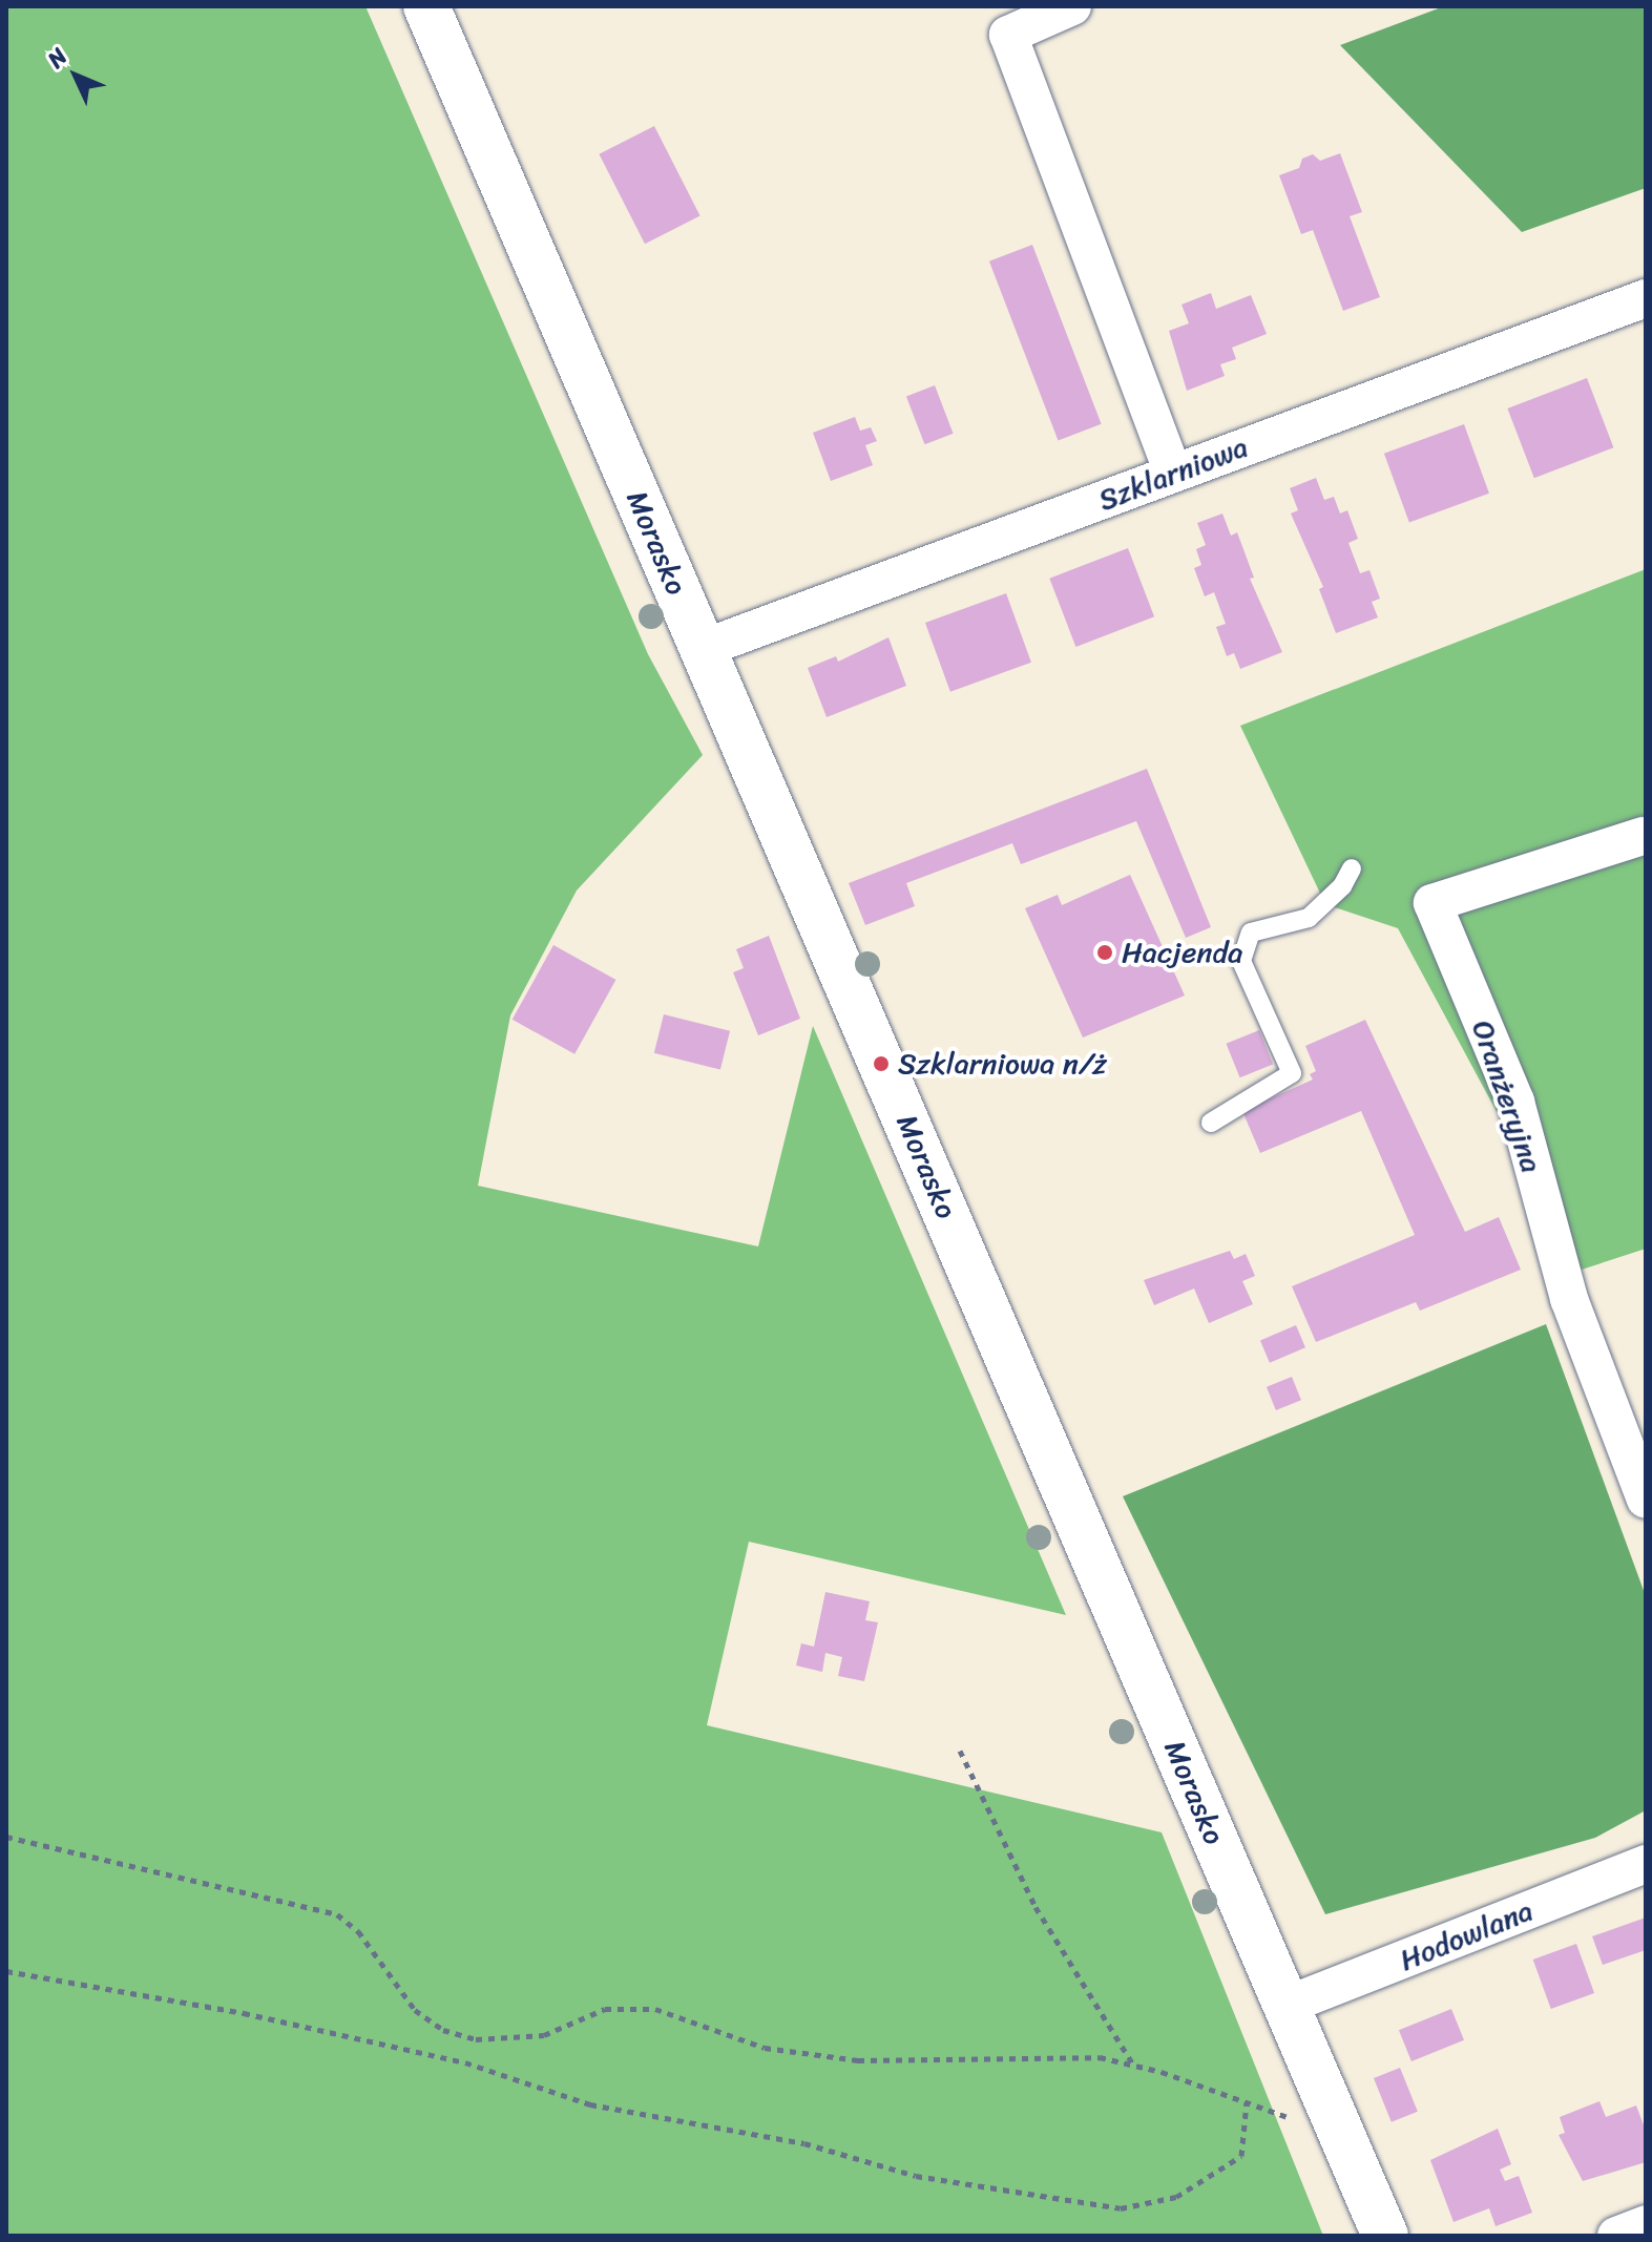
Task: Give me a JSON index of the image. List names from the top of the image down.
{
  "streets": {
    "street": [
      "Szklarniowa",
      "Morasko",
      "Oranżeryjna",
      "Hodowlana"
    ]
  },
  "crossings": [
    ["Szklarniowa", "Morasko"],
    ["Morasko", "Hodowlana"]
  ],
  "places": ["Hacjenda", "Szklarniowa n/ż"],
  "north": "top left"
}
